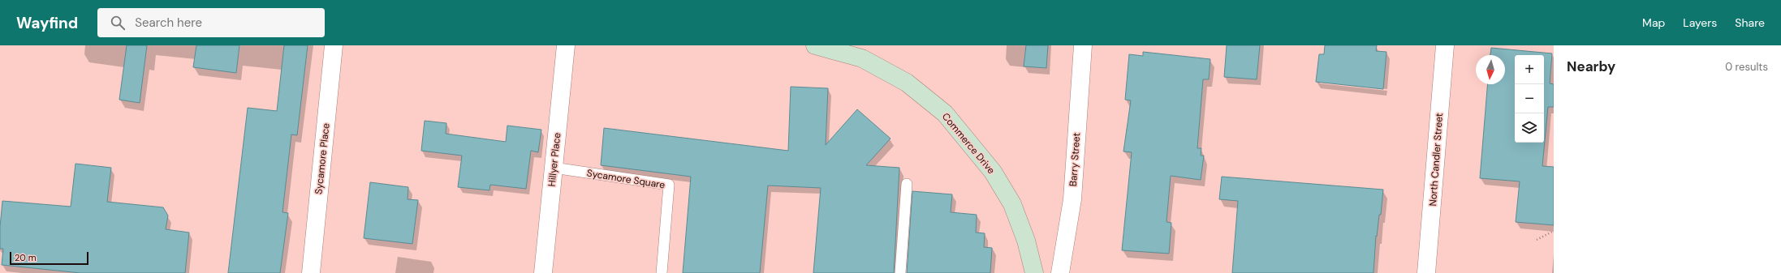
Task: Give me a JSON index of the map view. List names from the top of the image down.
{
  "streets": {
    "main road": ["Commerce Drive"],
    "street": [
      "Sycamore Place",
      "Hillyer Place",
      "Barry Street",
      "North Candler Street"
    ],
    "lane": ["Sycamore Square"]
  },
  "crossings": [
    ["Hillyer Place", "Sycamore Square"]
  ],
  "scale_bar": "20 m",
  "north": "bottom",
  "page": {
    "header": "Wayfind",
    "search": "Search here",
    "nav": ["Map", "Layers", "Share"],
    "heading": ["Nearby", "0 results"],
    "map_buttons": ["+", "−"],
    "scale": "20 m"
  }
}
